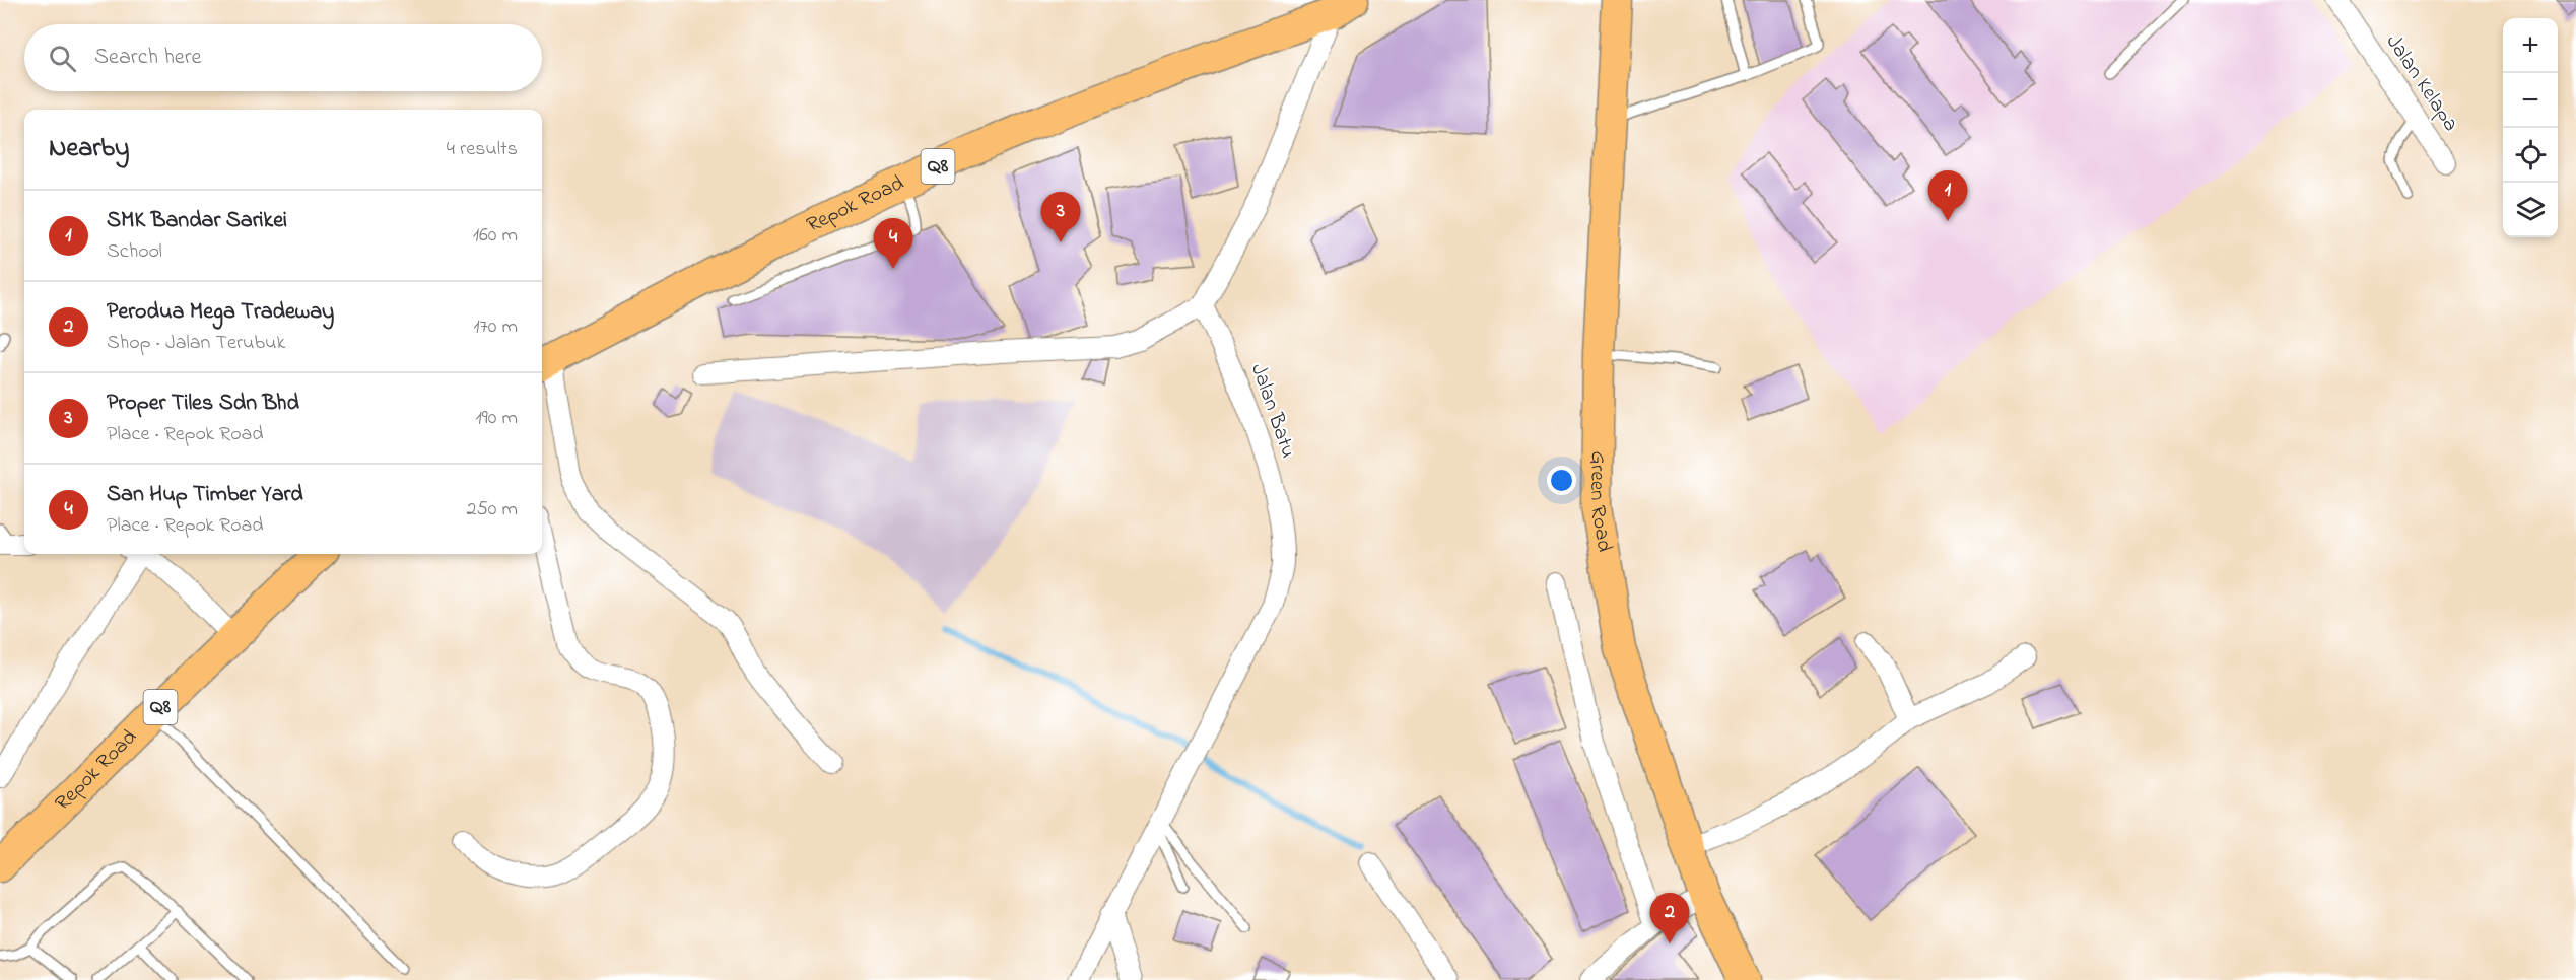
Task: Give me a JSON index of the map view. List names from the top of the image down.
{
  "streets": {
    "main road": ["Q8", "Repok Road", "Green Road"],
    "street": ["Jalan Kelapa", "Jalan Batu"]
  },
  "page": {
    "map_buttons": ["+", "−"],
    "search": "Search here",
    "heading": ["Nearby", "4 results"],
    "pins": [
      "1",
      "3",
      "4",
      "2"
    ],
    "list": [
      {
        "mark": "1",
        "name": "SMK Bandar Sarikei",
        "note": "School",
        "value": "160 m"
      },
      {
        "mark": "2",
        "name": "Perodua Mega Tradeway",
        "note": "Shop · Jalan Terubuk",
        "value": "170 m"
      },
      {
        "mark": "3",
        "name": "Proper Tiles Sdn Bhd",
        "note": "Place · Repok Road",
        "value": "190 m"
      },
      {
        "mark": "4",
        "name": "San Hup Timber Yard",
        "note": "Place · Repok Road",
        "value": "250 m"
      }
    ]
  }
}
